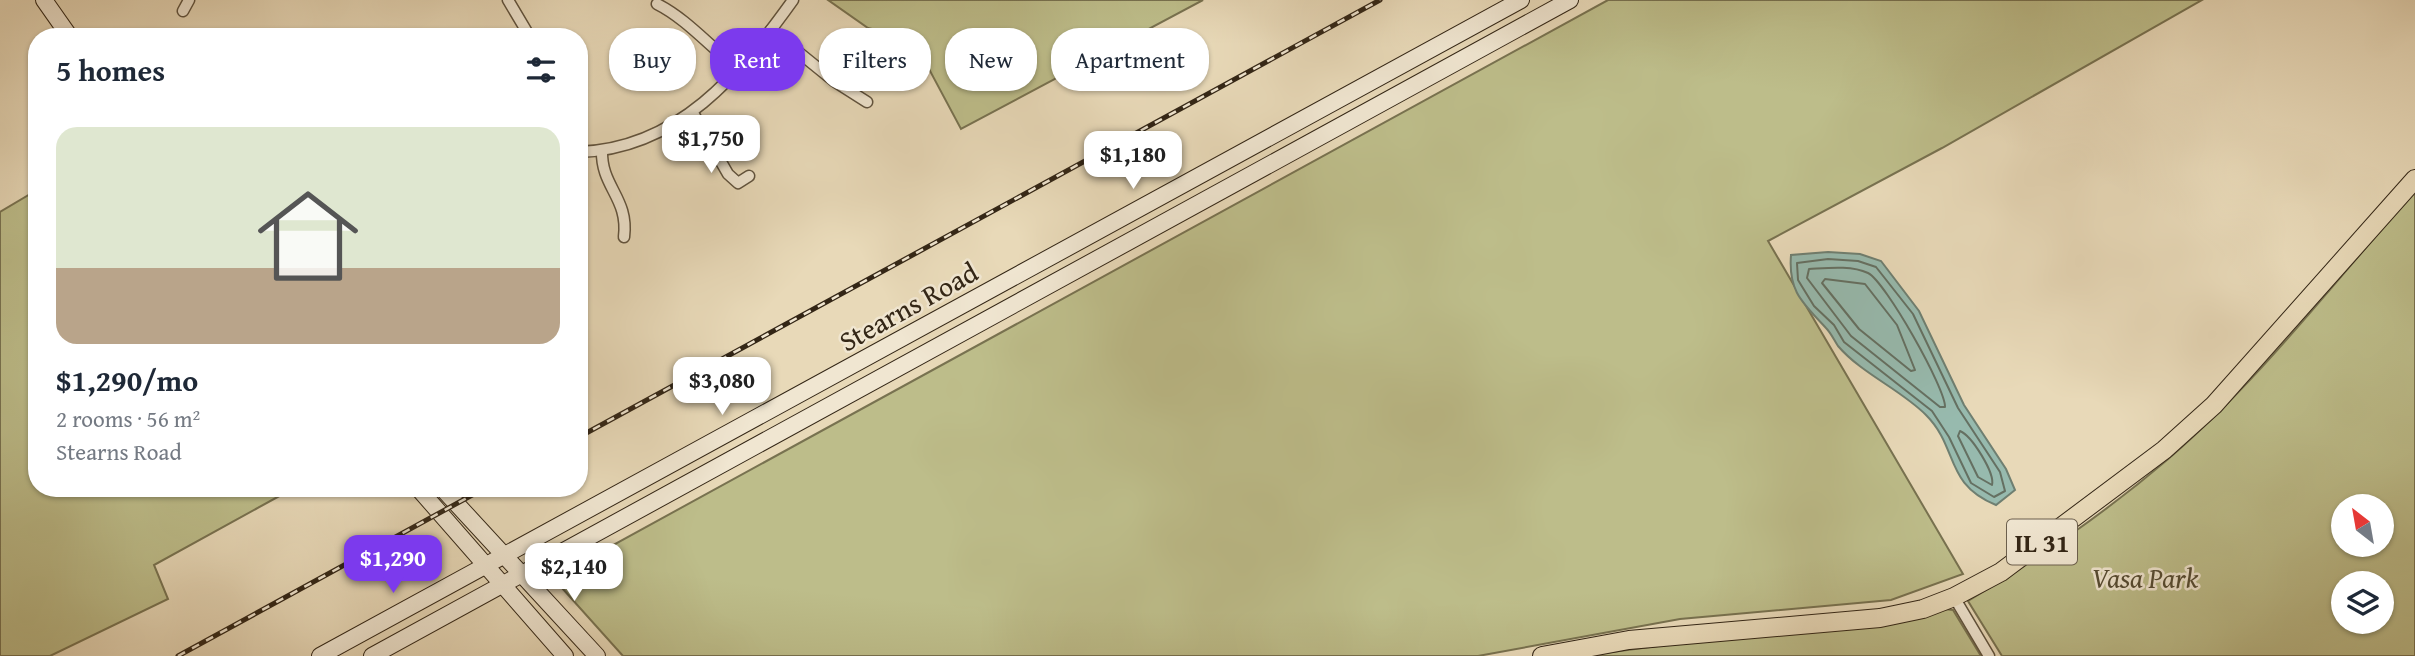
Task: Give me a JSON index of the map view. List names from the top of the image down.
{
  "streets": {
    "main road": ["Stearns Road", "IL 31"]
  },
  "parks": ["Vasa Park"],
  "north": "top left",
  "page": {
    "chip": [
      "Buy",
      "Rent",
      "Filters",
      "New",
      "Apartment"
    ],
    "heading": "5 homes",
    "list": [
      {
        "name": "$1,290/mo",
        "note": "2 rooms · 56 m² · Stearns Road"
      }
    ],
    "price": [
      "$1,750",
      "$1,180",
      "$3,080",
      "$1,290",
      "$2,140"
    ]
  }
}
